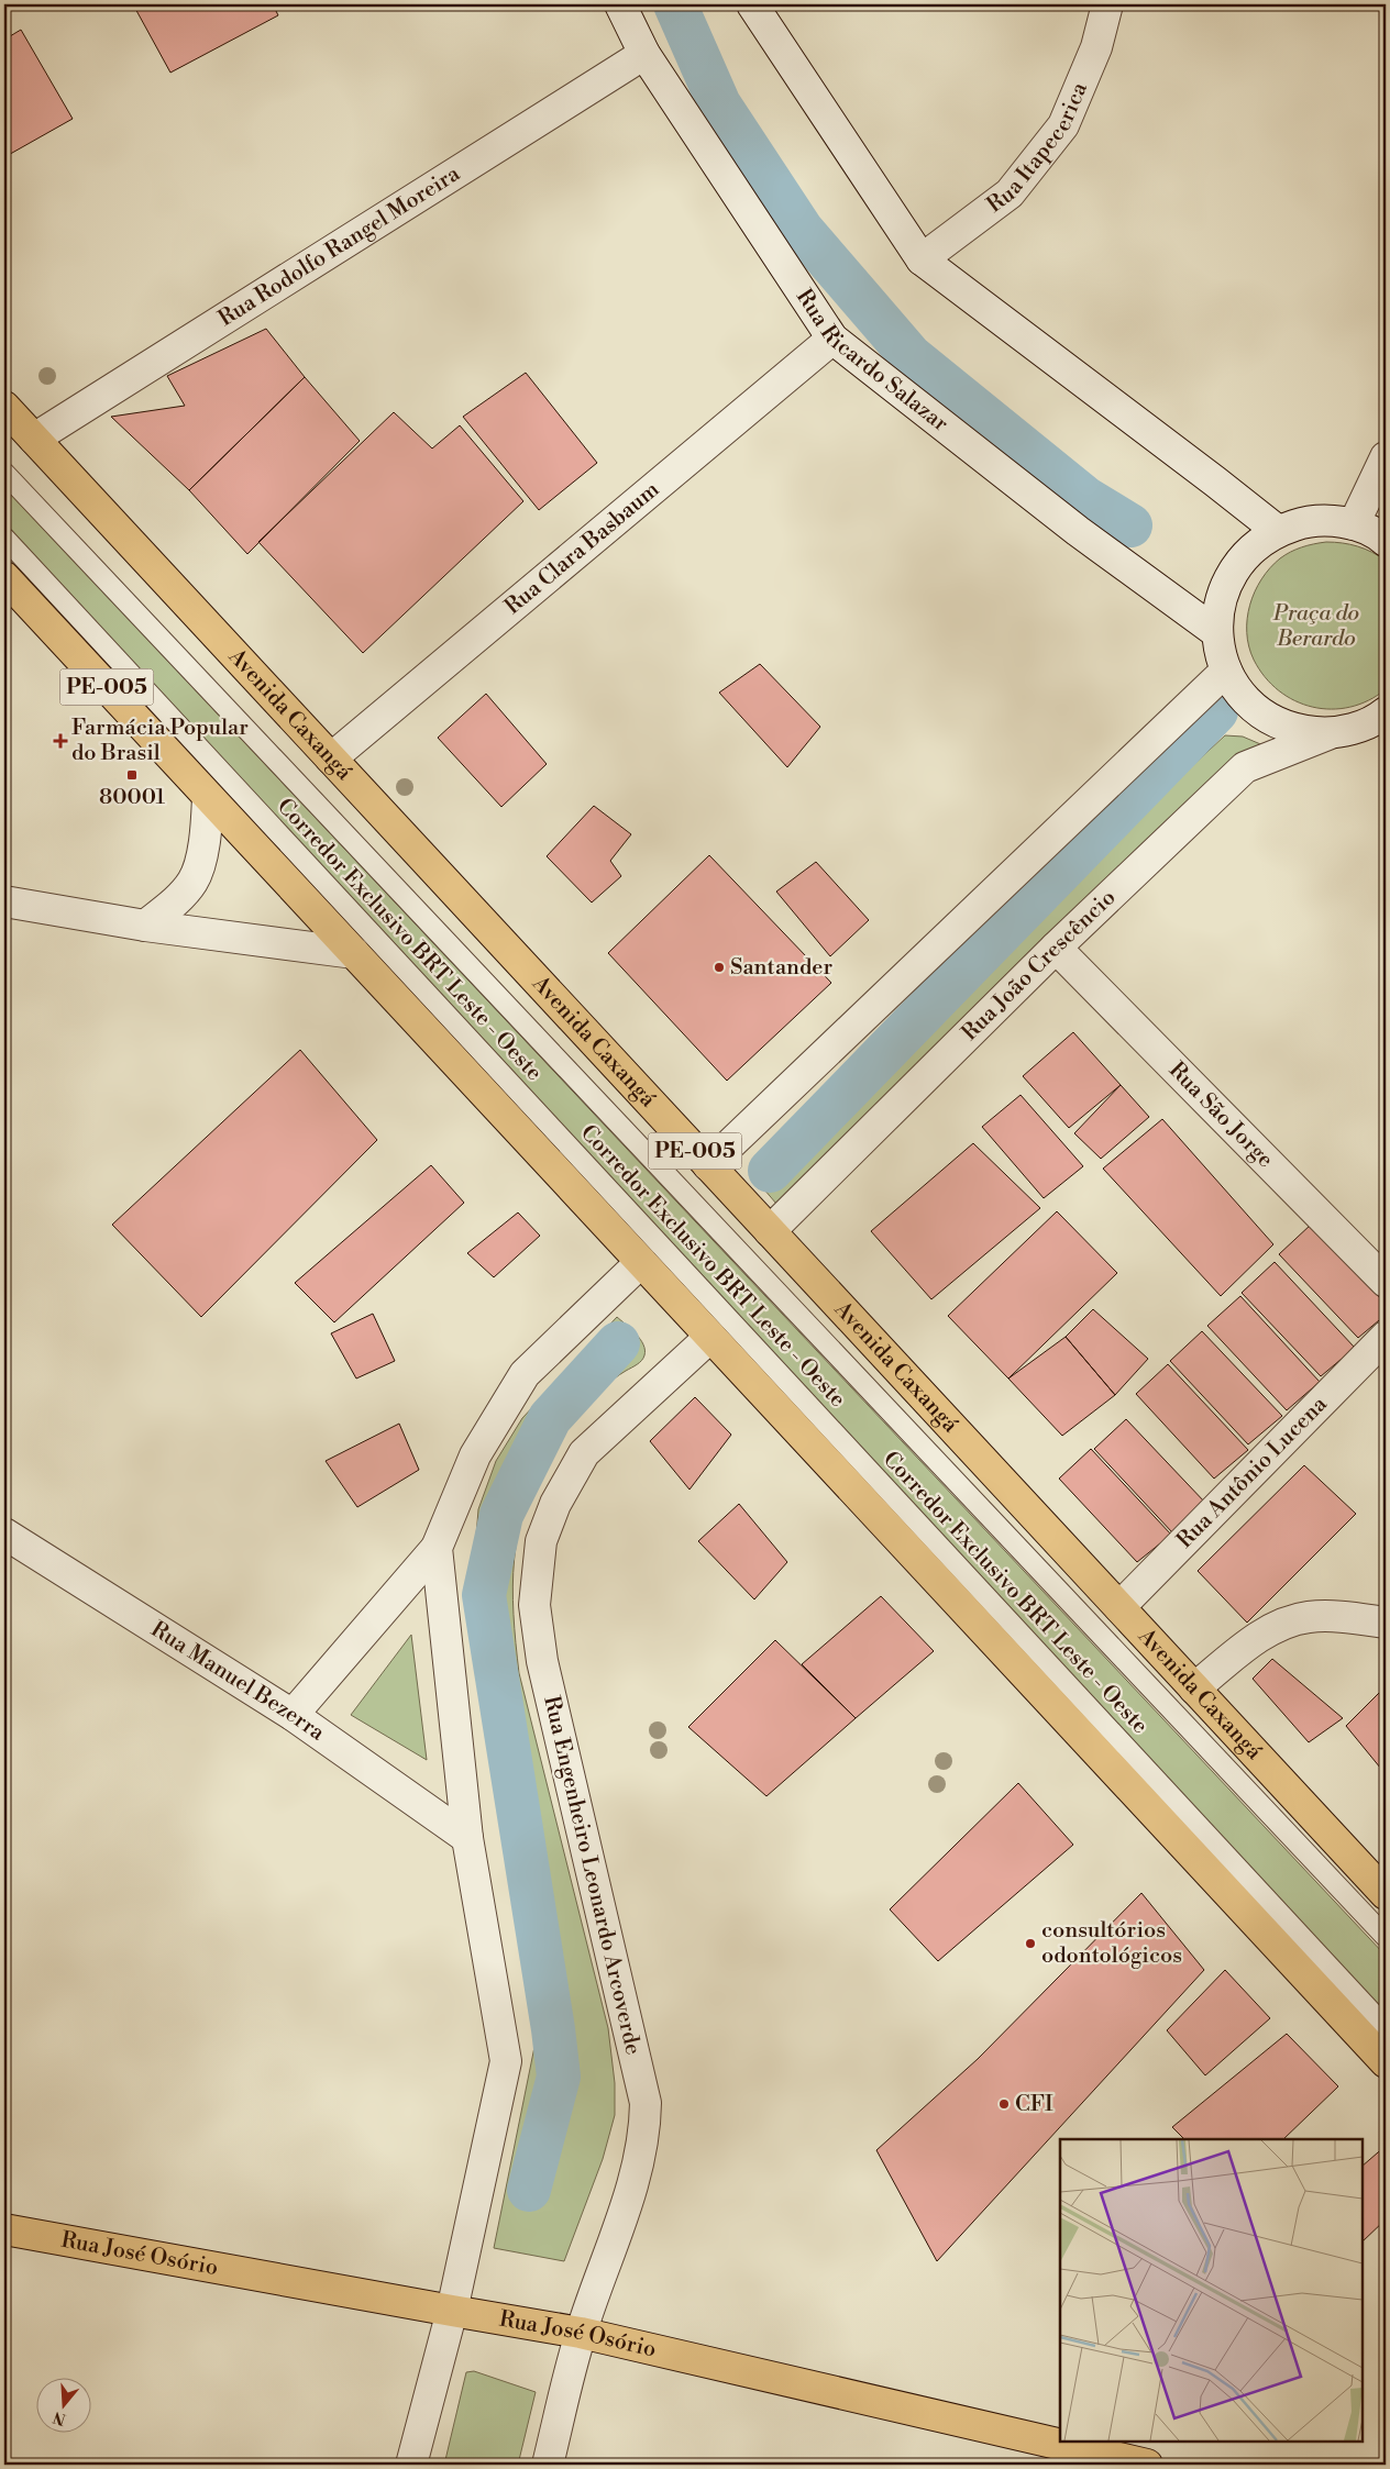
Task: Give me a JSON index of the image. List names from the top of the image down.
{
  "streets": {
    "main road": ["PE-005", "Avenida Caxangá", "Rua José Osório"],
    "street": [
      "Rua Itapecerica",
      "Rua Rodolfo Rangel Moreira",
      "Rua Ricardo Salazar",
      "Rua Clara Basbaum",
      "Rua João Crescêncio",
      "Rua São Jorge",
      "Rua Antônio Lucena",
      "Rua Manuel Bezerra",
      "Rua Engenheiro Leonardo Arcoverde"
    ],
    "lane": ["Corredor Exclusivo BRT Leste - Oeste"]
  },
  "crossings": [
    ["Rua Rodolfo Rangel Moreira", "Rua Ricardo Salazar"],
    ["Rua Rodolfo Rangel Moreira", "Avenida Caxangá"],
    ["Rua Ricardo Salazar", "Rua Clara Basbaum"],
    ["Rua Clara Basbaum", "Avenida Caxangá"],
    ["PE-005", "Rua Engenheiro Leonardo Arcoverde"],
    ["Avenida Caxangá", "Rua João Crescêncio"],
    ["Avenida Caxangá", "Rua Antônio Lucena"],
    ["Rua João Crescêncio", "Rua São Jorge"],
    ["Rua Engenheiro Leonardo Arcoverde", "Rua José Osório"]
  ],
  "parks": ["Praça do Berardo"],
  "places": {
    "health": ["Farmácia Popular do Brasil"],
    "transit": ["80001"],
    "other": ["Santander", "consultórios odontológicos", "CFI"]
  },
  "north": "bottom"
}
